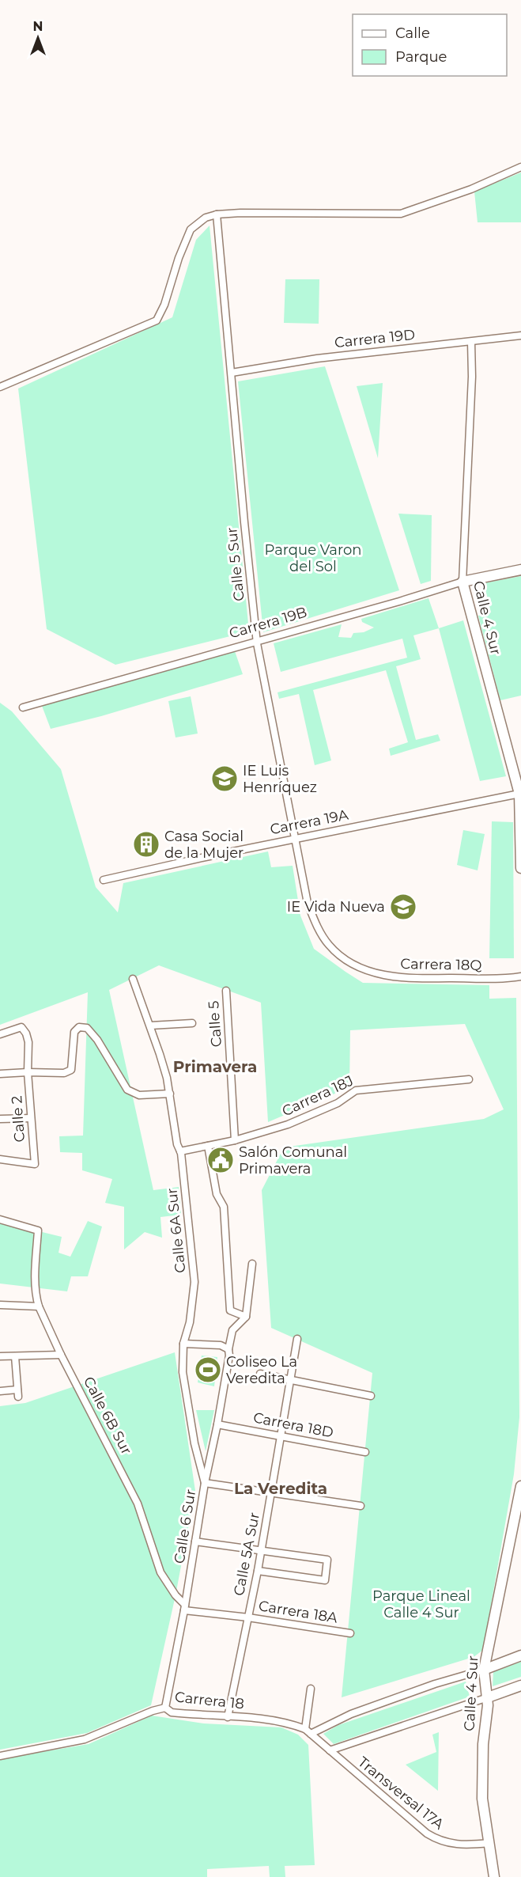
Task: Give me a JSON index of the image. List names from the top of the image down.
{
  "streets": {
    "main road": ["Calle 4 Sur", "Carrera 19B"],
    "street": [
      "Carrera 19D",
      "Calle 5 Sur",
      "Carrera 19A",
      "Carrera 18Q",
      "Calle 5",
      "Carrera 18J",
      "Calle 2",
      "Calle 6A Sur",
      "Calle 6B Sur",
      "Carrera 18D",
      "Calle 6 Sur",
      "Calle 5A Sur",
      "Carrera 18A",
      "Carrera 18",
      "Transversal 17A"
    ]
  },
  "crossings": [
    ["Carrera 19D", "Calle 5 Sur"],
    ["Carrera 19D", "Calle 4 Sur"],
    ["Calle 5 Sur", "Carrera 19B"],
    ["Calle 5 Sur", "Carrera 19A"],
    ["Calle 5 Sur", "Carrera 18Q"],
    ["Calle 4 Sur", "Carrera 19B"],
    ["Calle 4 Sur", "Carrera 19A"],
    ["Calle 4 Sur", "Transversal 17A"],
    ["Calle 5", "Carrera 18J"],
    ["Carrera 18J", "Calle 6A Sur"],
    ["Calle 6A Sur", "Calle 6 Sur"],
    ["Calle 6B Sur", "Calle 6 Sur"],
    ["Calle 6B Sur", "Carrera 18A"],
    ["Carrera 18D", "Calle 6 Sur"],
    ["Carrera 18D", "Calle 5A Sur"],
    ["Calle 6 Sur", "Carrera 18A"],
    ["Calle 6 Sur", "Carrera 18"],
    ["Calle 5A Sur", "Carrera 18A"],
    ["Calle 5A Sur", "Carrera 18"],
    ["Carrera 18", "Transversal 17A"]
  ],
  "districts": ["Primavera", "La Veredita"],
  "parks": ["Parque Varon del Sol", "Parque Lineal Calle 4 Sur"],
  "places": {
    "school or university": ["IE Luis Henríquez", "IE Vida Nueva"],
    "building": ["Casa Social de la Mujer"],
    "public building": ["Salón Comunal Primavera"],
    "sports": ["Coliseo La Veredita"]
  },
  "legend": ["Calle", "Parque"],
  "north": "top"
}
